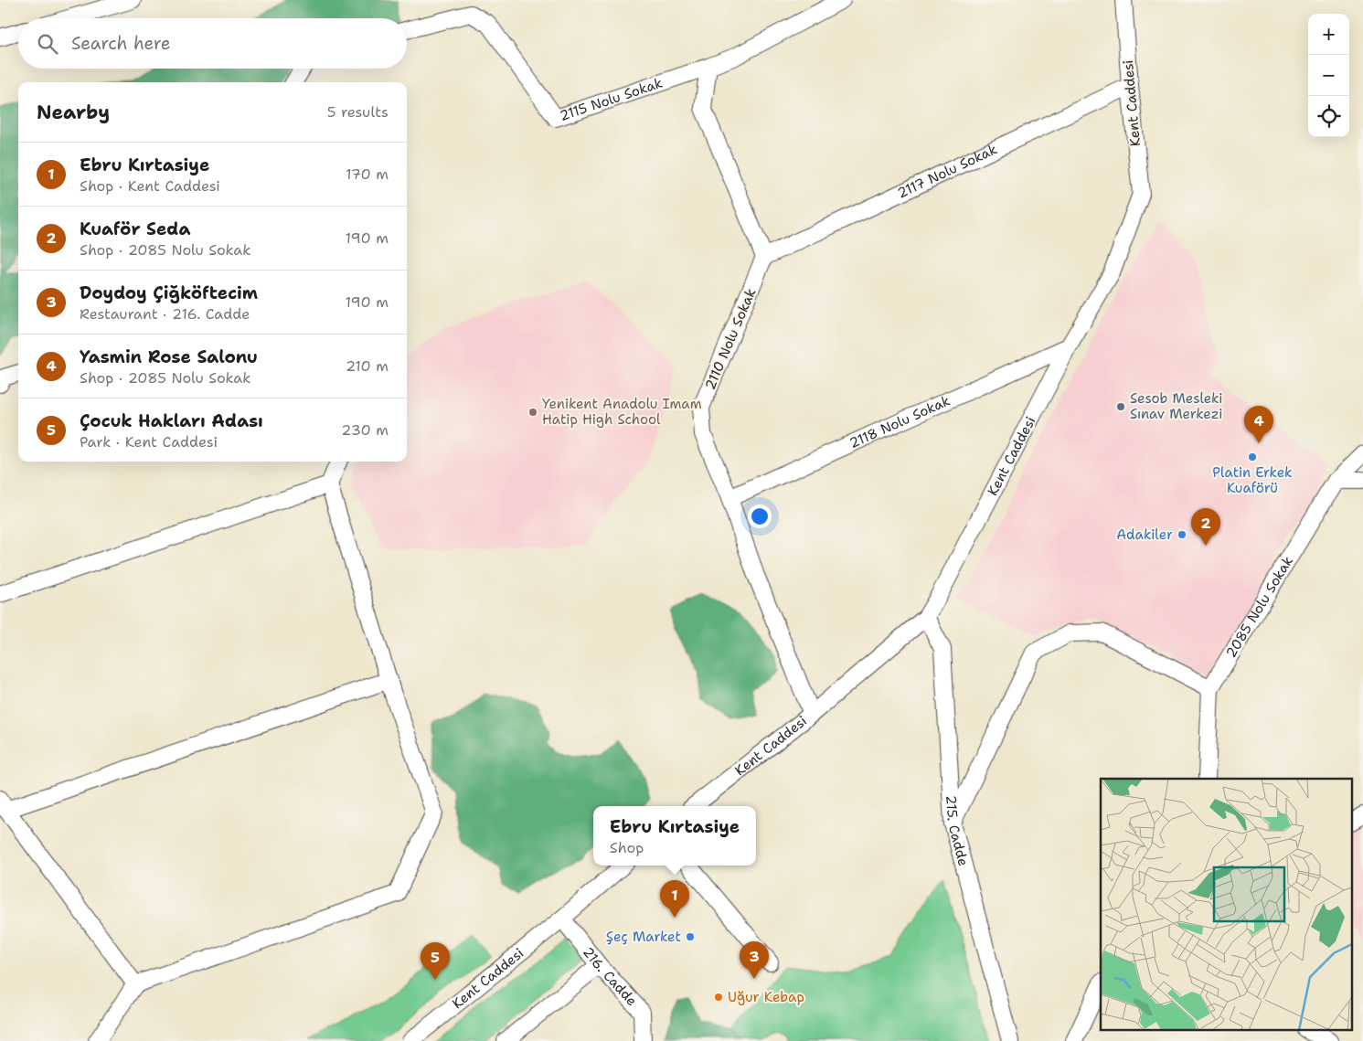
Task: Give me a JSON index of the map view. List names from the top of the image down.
{
  "streets": {
    "street": [
      "2115 Nolu Sokak",
      "Kent Caddesi",
      "2117 Nolu Sokak",
      "2110 Nolu Sokak",
      "2118 Nolu Sokak",
      "2085 Nolu Sokak",
      "215. Cadde",
      "216. Cadde"
    ]
  },
  "crossings": [
    ["Kent Caddesi", "2117 Nolu Sokak"],
    ["Kent Caddesi", "2110 Nolu Sokak"],
    ["Kent Caddesi", "2118 Nolu Sokak"],
    ["Kent Caddesi", "215. Cadde"],
    ["Kent Caddesi", "216. Cadde"],
    ["2117 Nolu Sokak", "2110 Nolu Sokak"],
    ["2110 Nolu Sokak", "2118 Nolu Sokak"]
  ],
  "places": [
    "Sesob Mesleki Sınav Merkezi",
    "Yenikent Anadolu Imam Hatip High School",
    "Platin Erkek Kuaförü",
    "Adakiler",
    "Şeç Market",
    "Uğur Kebap"
  ],
  "page": {
    "map_buttons": ["+", "−"],
    "search": "Search here",
    "heading": ["Nearby", "5 results"],
    "list": [
      {
        "mark": "1",
        "name": "Ebru Kırtasiye",
        "note": "Shop · Kent Caddesi",
        "value": "170 m"
      },
      {
        "mark": "2",
        "name": "Kuaför Seda",
        "note": "Shop · 2085 Nolu Sokak",
        "value": "190 m"
      },
      {
        "mark": "3",
        "name": "Doydoy Çiğköftecim",
        "note": "Restaurant · 216. Cadde",
        "value": "190 m"
      },
      {
        "mark": "4",
        "name": "Yasmin Rose Salonu",
        "note": "Shop · 2085 Nolu Sokak",
        "value": "210 m"
      },
      {
        "mark": "5",
        "name": "Çocuk Hakları Adası",
        "note": "Park · Kent Caddesi",
        "value": "230 m"
      }
    ],
    "pins": [
      "4",
      "2",
      "1",
      "3",
      "5"
    ],
    "popup": ["Ebru Kırtasiye", "Shop"]
  }
}
